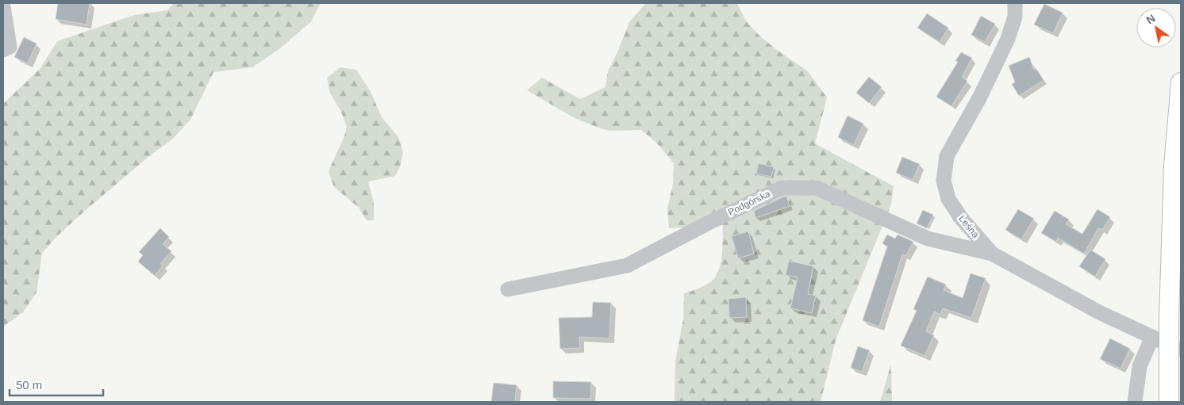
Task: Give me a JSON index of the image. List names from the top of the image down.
{
  "streets": {
    "street": ["Podgórska", "Leśna"]
  },
  "crossings": [
    ["Podgórska", "Leśna"]
  ],
  "scale_bar": "50 m",
  "north": "top left"
}
